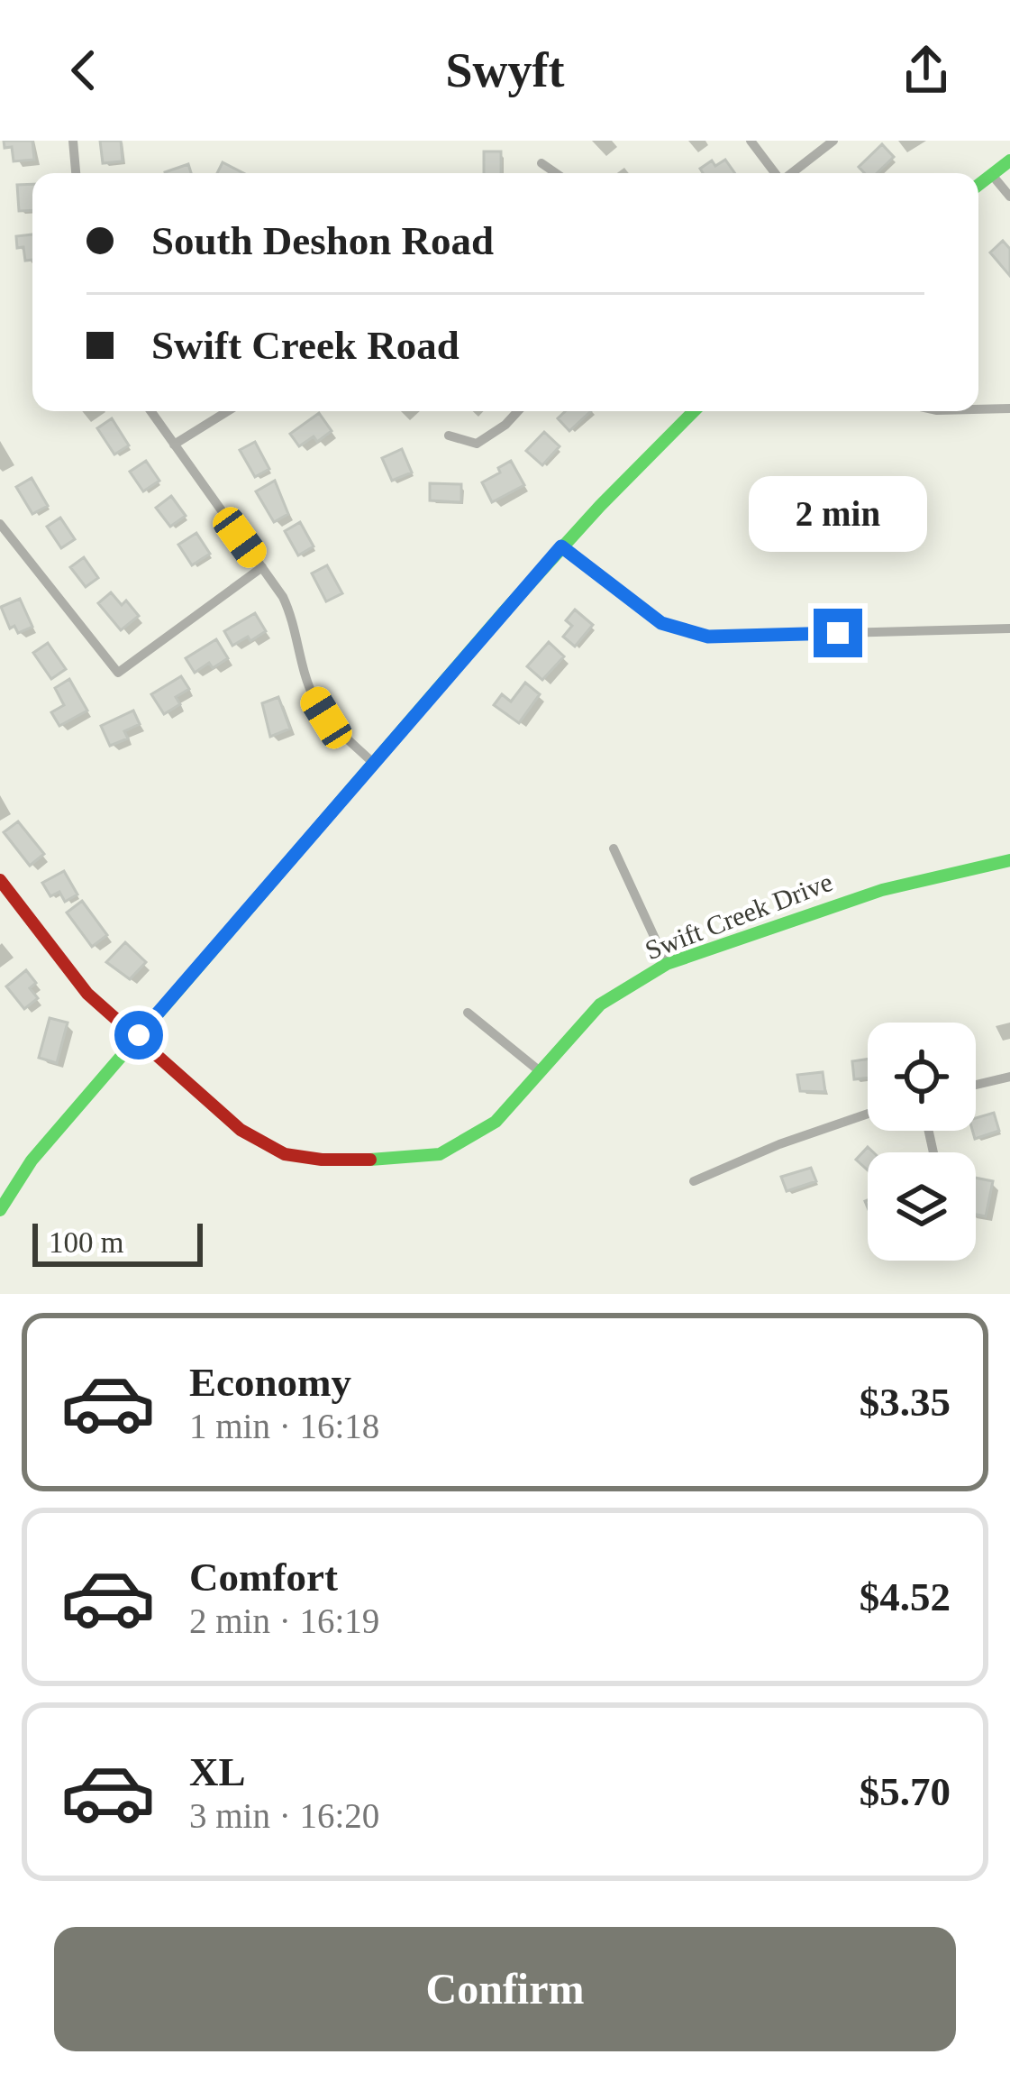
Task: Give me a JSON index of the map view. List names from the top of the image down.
{
  "streets": {
    "street": ["Swift Creek Drive"]
  },
  "scale_bar": "100 m",
  "page": {
    "header": "Swyft",
    "banner": ["South Deshon Road", "Swift Creek Road"],
    "bubble": "2 min",
    "scale": "100 m",
    "list": [
      {
        "name": "Economy",
        "note": "1 min · 16:18",
        "value": "$3.35"
      },
      {
        "name": "Comfort",
        "note": "2 min · 16:19",
        "value": "$4.52"
      },
      {
        "name": "XL",
        "note": "3 min · 16:20",
        "value": "$5.70"
      }
    ],
    "buttons": "Confirm"
  }
}
